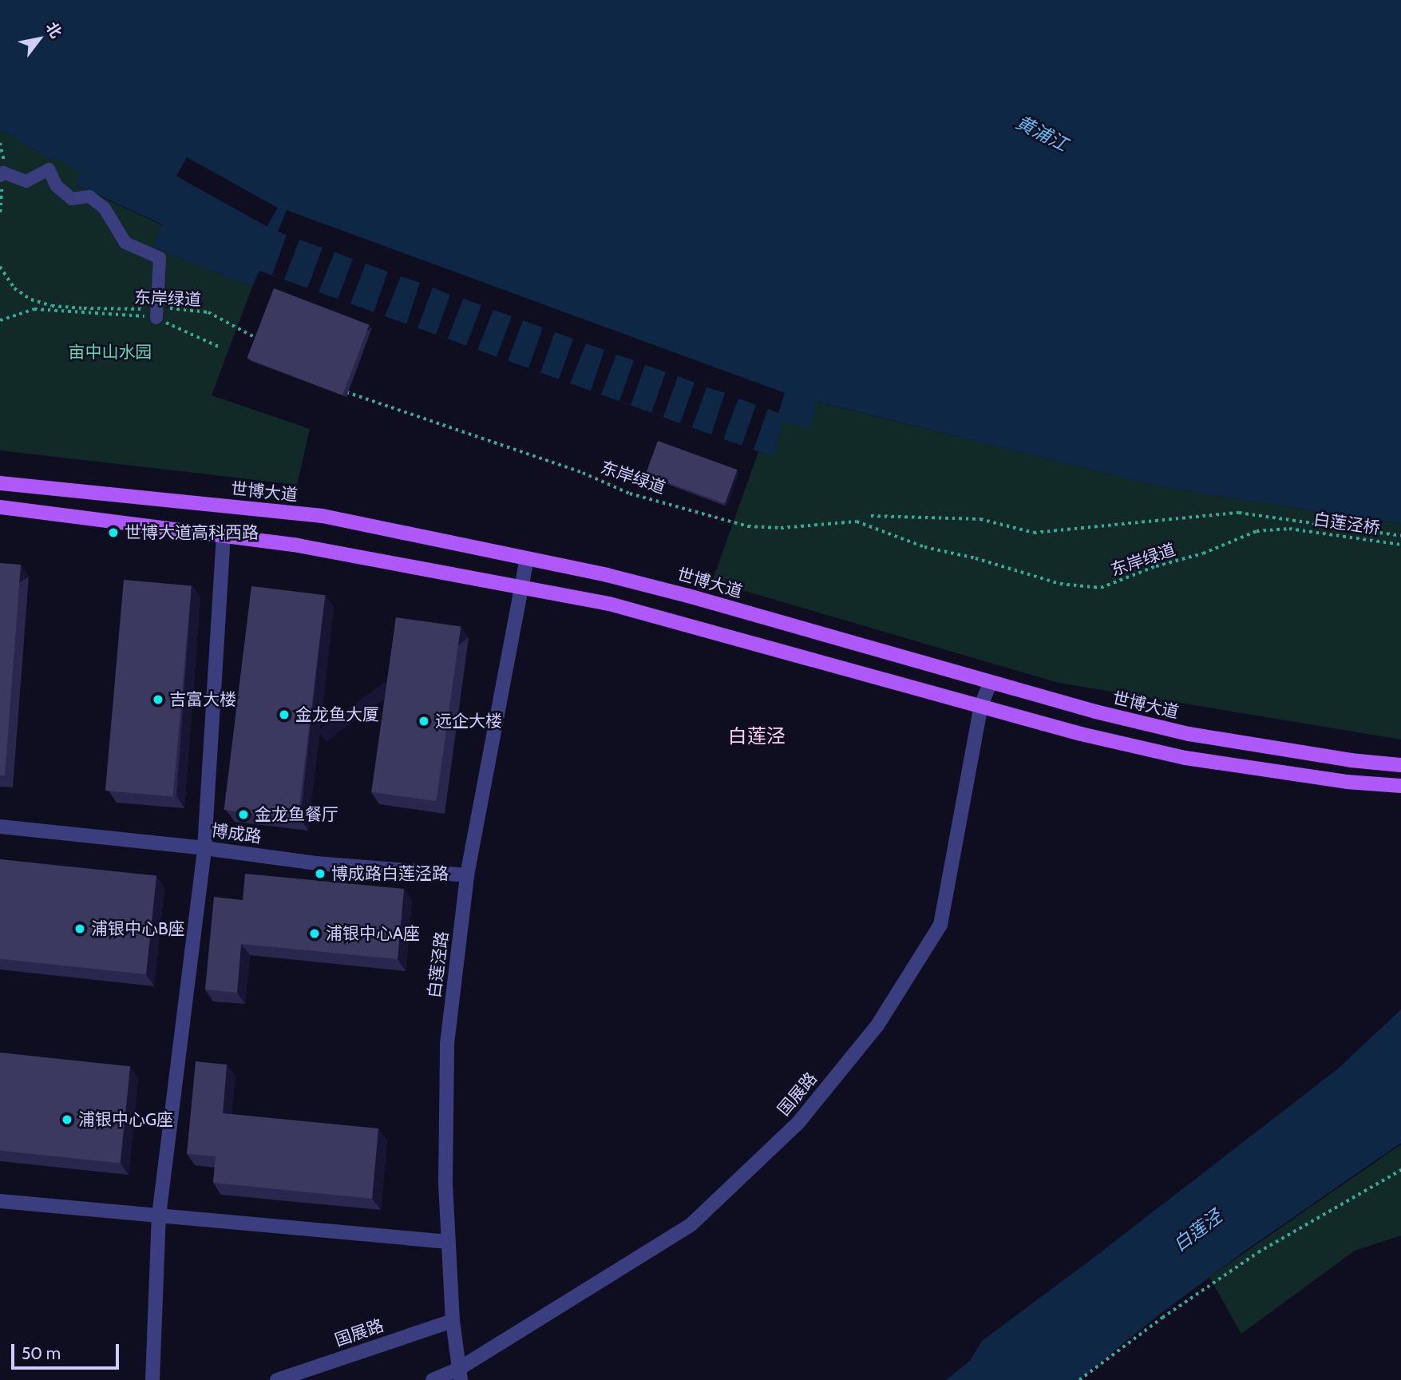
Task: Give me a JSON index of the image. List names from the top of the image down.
{
  "streets": {
    "main road": ["世博大道"],
    "street": ["博成路", "白莲泾路", "国展路"],
    "path": ["东岸绿道", "白莲泾桥"]
  },
  "crossings": [
    ["东岸绿道", "白莲泾桥"],
    ["世博大道", "白莲泾路"],
    ["世博大道", "国展路"],
    ["博成路", "白莲泾路"],
    ["白莲泾路", "国展路"]
  ],
  "districts": ["白莲泾"],
  "water": ["黄浦江", "白莲泾"],
  "parks": ["亩中山水园"],
  "places": [
    "世博大道高科西路",
    "吉富大楼",
    "金龙鱼大厦",
    "远企大楼",
    "金龙鱼餐厅",
    "博成路白莲泾路",
    "浦银中心B座",
    "浦银中心A座",
    "浦银中心G座"
  ],
  "scale_bar": "50 m",
  "north": "top right"
}
